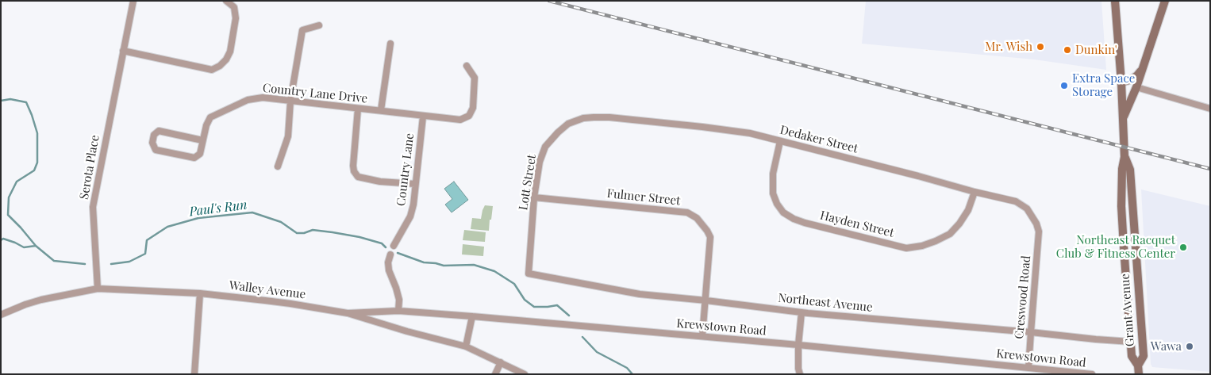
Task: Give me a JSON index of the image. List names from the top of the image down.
{
  "streets": {
    "main road": ["Grant Avenue"],
    "street": [
      "Country Lane Drive",
      "Dedaker Street",
      "Serota Place",
      "Country Lane",
      "Lott Street",
      "Fulmer Street",
      "Hayden Street",
      "Walley Avenue",
      "Creswood Road",
      "Northeast Avenue",
      "Krewstown Road"
    ]
  },
  "crossings": [
    ["Country Lane Drive", "Country Lane"],
    ["Dedaker Street", "Lott Street"],
    ["Dedaker Street", "Hayden Street"],
    ["Dedaker Street", "Creswood Road"],
    ["Serota Place", "Walley Avenue"],
    ["Lott Street", "Fulmer Street"],
    ["Lott Street", "Northeast Avenue"],
    ["Fulmer Street", "Northeast Avenue"],
    ["Fulmer Street", "Krewstown Road"],
    ["Walley Avenue", "Krewstown Road"],
    ["Creswood Road", "Northeast Avenue"],
    ["Creswood Road", "Krewstown Road"],
    ["Northeast Avenue", "Grant Avenue"]
  ],
  "water": ["Paul's Run"],
  "places": [
    "Mr. Wish",
    "Dunkin'",
    "Extra Space Storage",
    "Northeast Racquet Club & Fitness Center",
    "Wawa"
  ]
}
